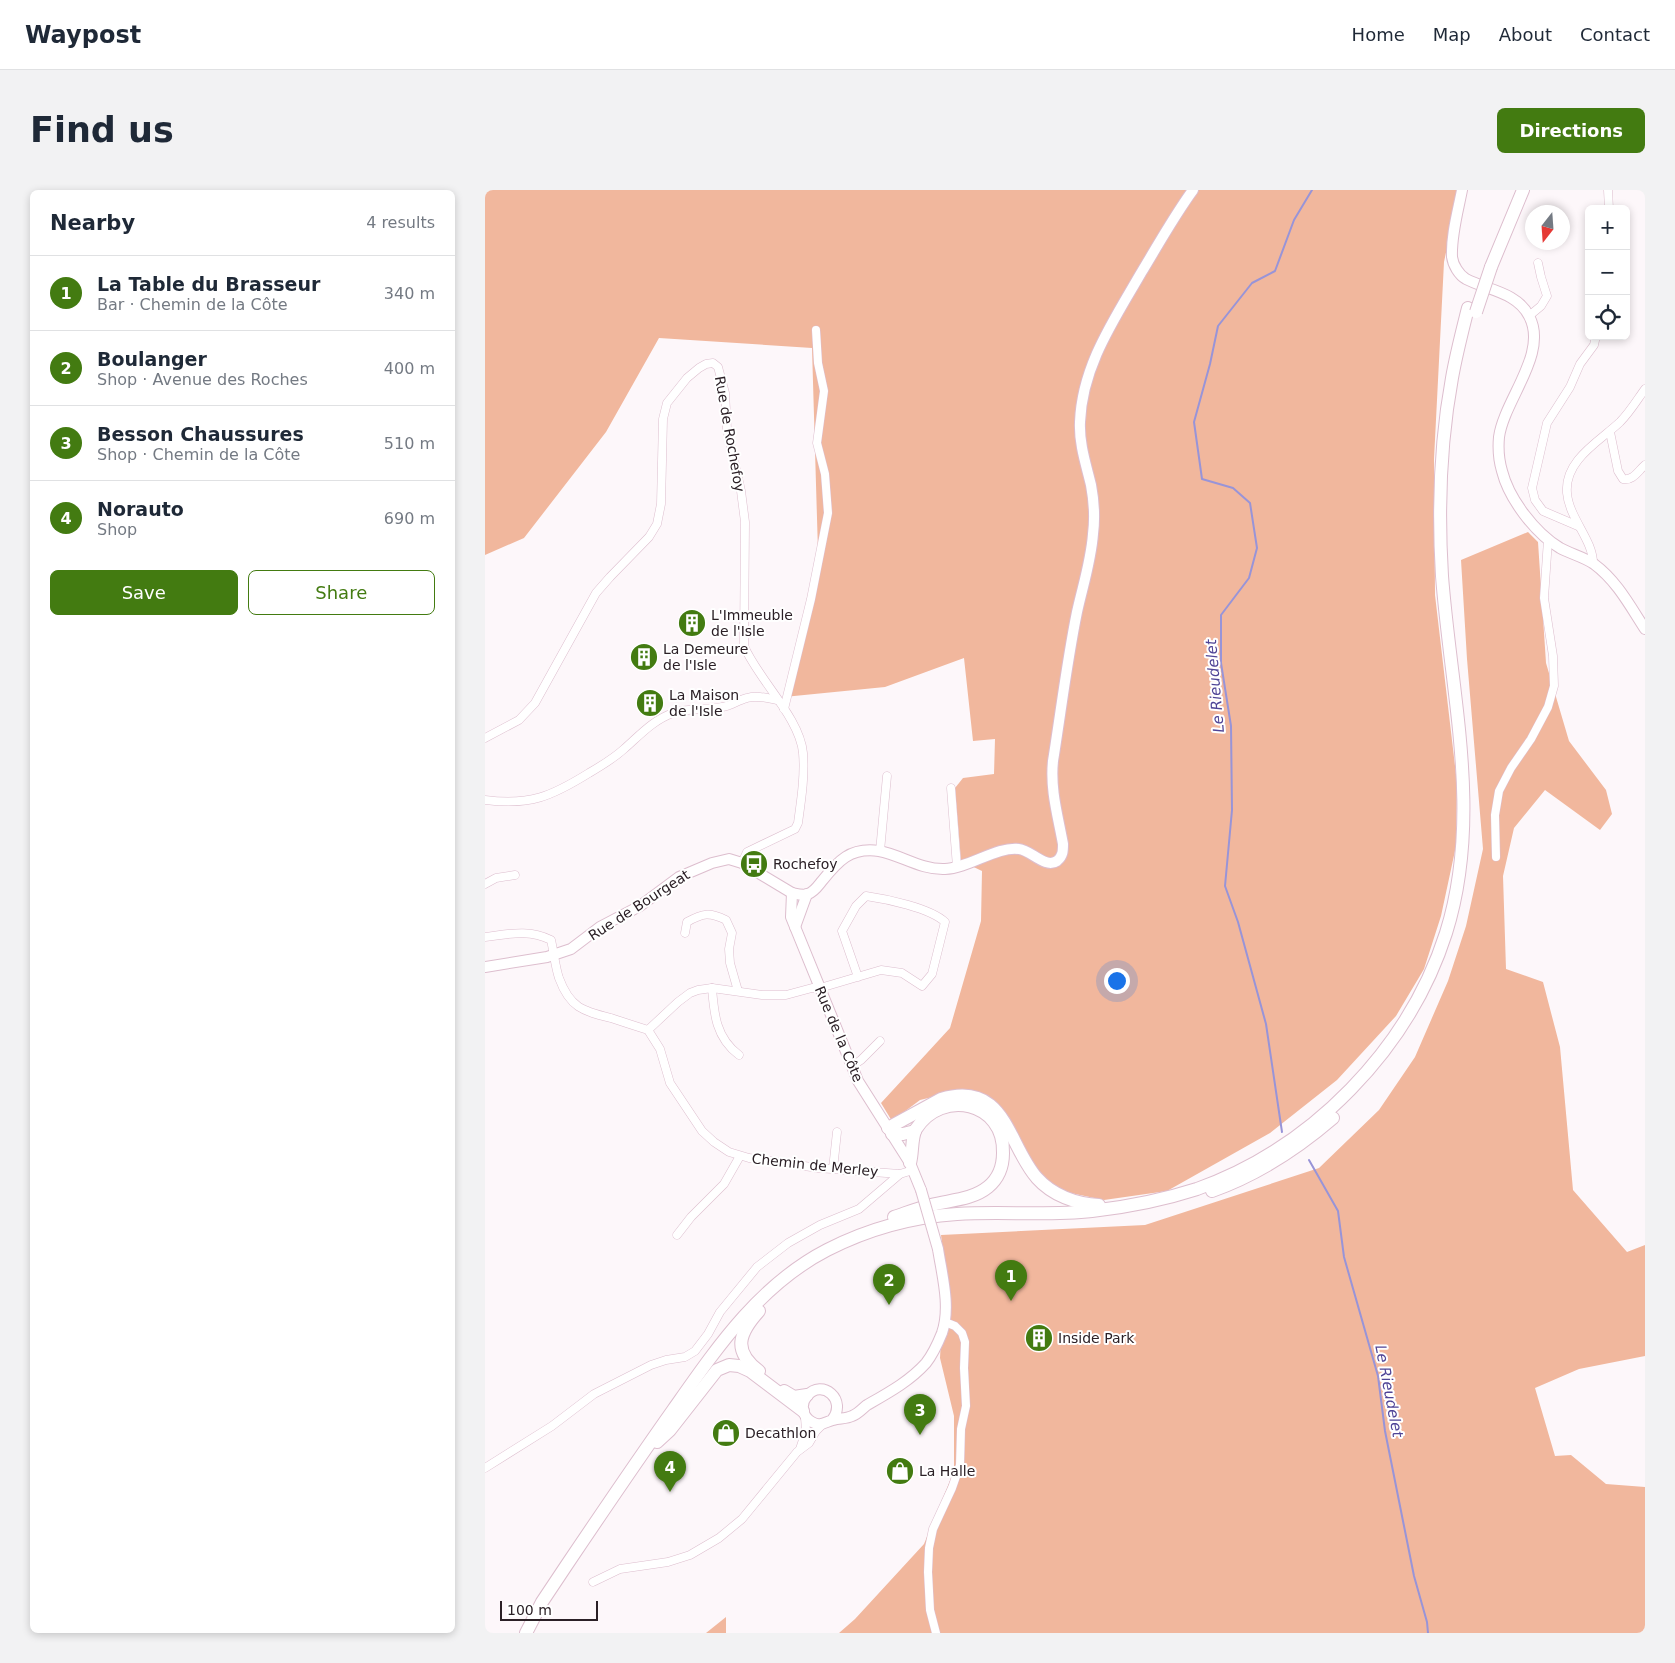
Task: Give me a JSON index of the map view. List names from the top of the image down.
{
  "streets": {
    "street": [
      "Rue de Rochefoy",
      "Rue de Bourgeat",
      "Rue de la Côte",
      "Chemin de Merley"
    ]
  },
  "crossings": [
    ["Rue de Rochefoy", "Rue de Bourgeat"],
    ["Rue de Bourgeat", "Rue de la Côte"],
    ["Rue de la Côte", "Chemin de Merley"]
  ],
  "water": ["Le Rieudelet"],
  "places": {
    "building": [
      "L'Immeuble de l'Isle",
      "La Demeure de l'Isle",
      "La Maison de l'Isle",
      "Inside Park"
    ],
    "bus stop": ["Rochefoy"],
    "shop": ["Decathlon", "La Halle"]
  },
  "scale_bar": "100 m",
  "north": "bottom",
  "page": {
    "header": "Waypost",
    "nav": [
      "Home",
      "Map",
      "About",
      "Contact"
    ],
    "buttons": [
      "Directions",
      ["Save", "Share"]
    ],
    "title": "Find us",
    "heading": ["Nearby", "4 results"],
    "map_buttons": ["+", "−"],
    "list": [
      {
        "mark": "1",
        "name": "La Table du Brasseur",
        "note": "Bar · Chemin de la Côte",
        "value": "340 m"
      },
      {
        "mark": "2",
        "name": "Boulanger",
        "note": "Shop · Avenue des Roches",
        "value": "400 m"
      },
      {
        "mark": "3",
        "name": "Besson Chaussures",
        "note": "Shop · Chemin de la Côte",
        "value": "510 m"
      },
      {
        "mark": "4",
        "name": "Norauto",
        "note": "Shop",
        "value": "690 m"
      }
    ],
    "pins": [
      "1",
      "2",
      "3",
      "4"
    ],
    "scale": "100 m"
  }
}
